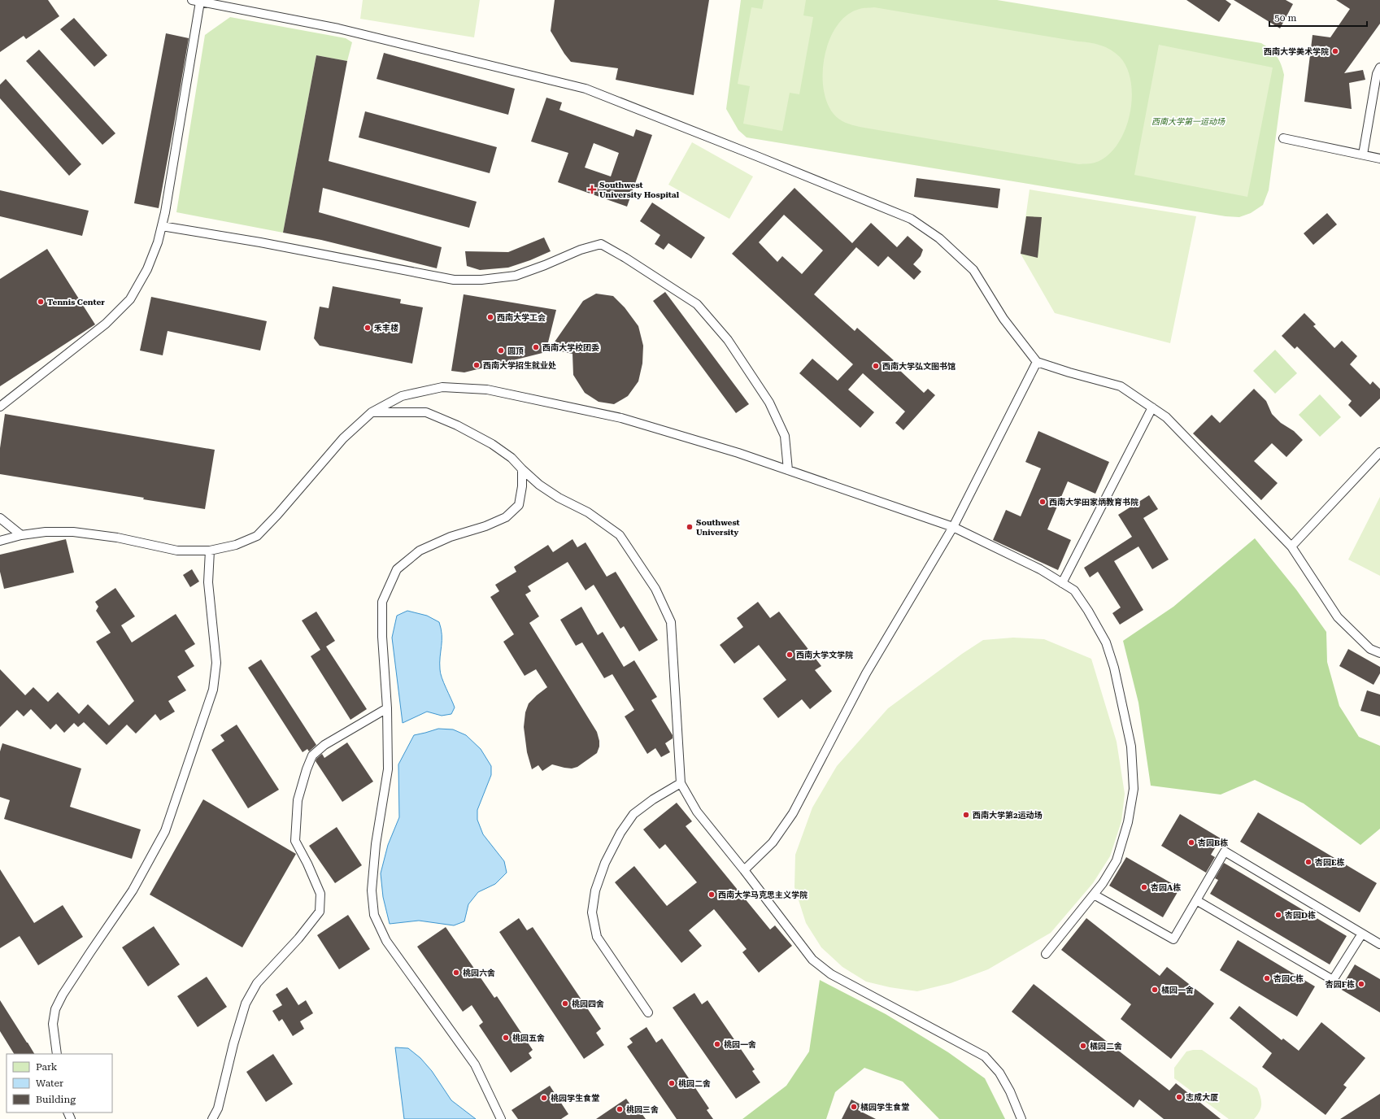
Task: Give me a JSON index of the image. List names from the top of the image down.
{
  "parks": ["西南大学第一运动场"],
  "places": {
    "other": [
      "西南大学美术学院",
      "Tennis Center",
      "西南大学工会",
      "禾丰楼",
      "西南大学校团委",
      "圆顶",
      "西南大学招生就业处",
      "西南大学弘文图书馆",
      "西南大学田家炳教育书院",
      "Southwest University",
      "西南大学文学院",
      "西南大学第2运动场",
      "杏园B栋",
      "杏园E栋",
      "杏园A栋",
      "西南大学马克思主义学院",
      "杏园D栋",
      "桃园六舍",
      "杏园C栋",
      "杏园F栋",
      "橘园一舍",
      "桃园四舍",
      "桃园五舍",
      "桃园一舍",
      "橘园二舍",
      "桃园二舍",
      "志成大厦",
      "桃园学生食堂",
      "橘园学生食堂",
      "桃园三舍"
    ],
    "health": ["Southwest University Hospital"]
  },
  "legend": ["Park", "Water", "Building"],
  "scale_bar": "50 m"
}
